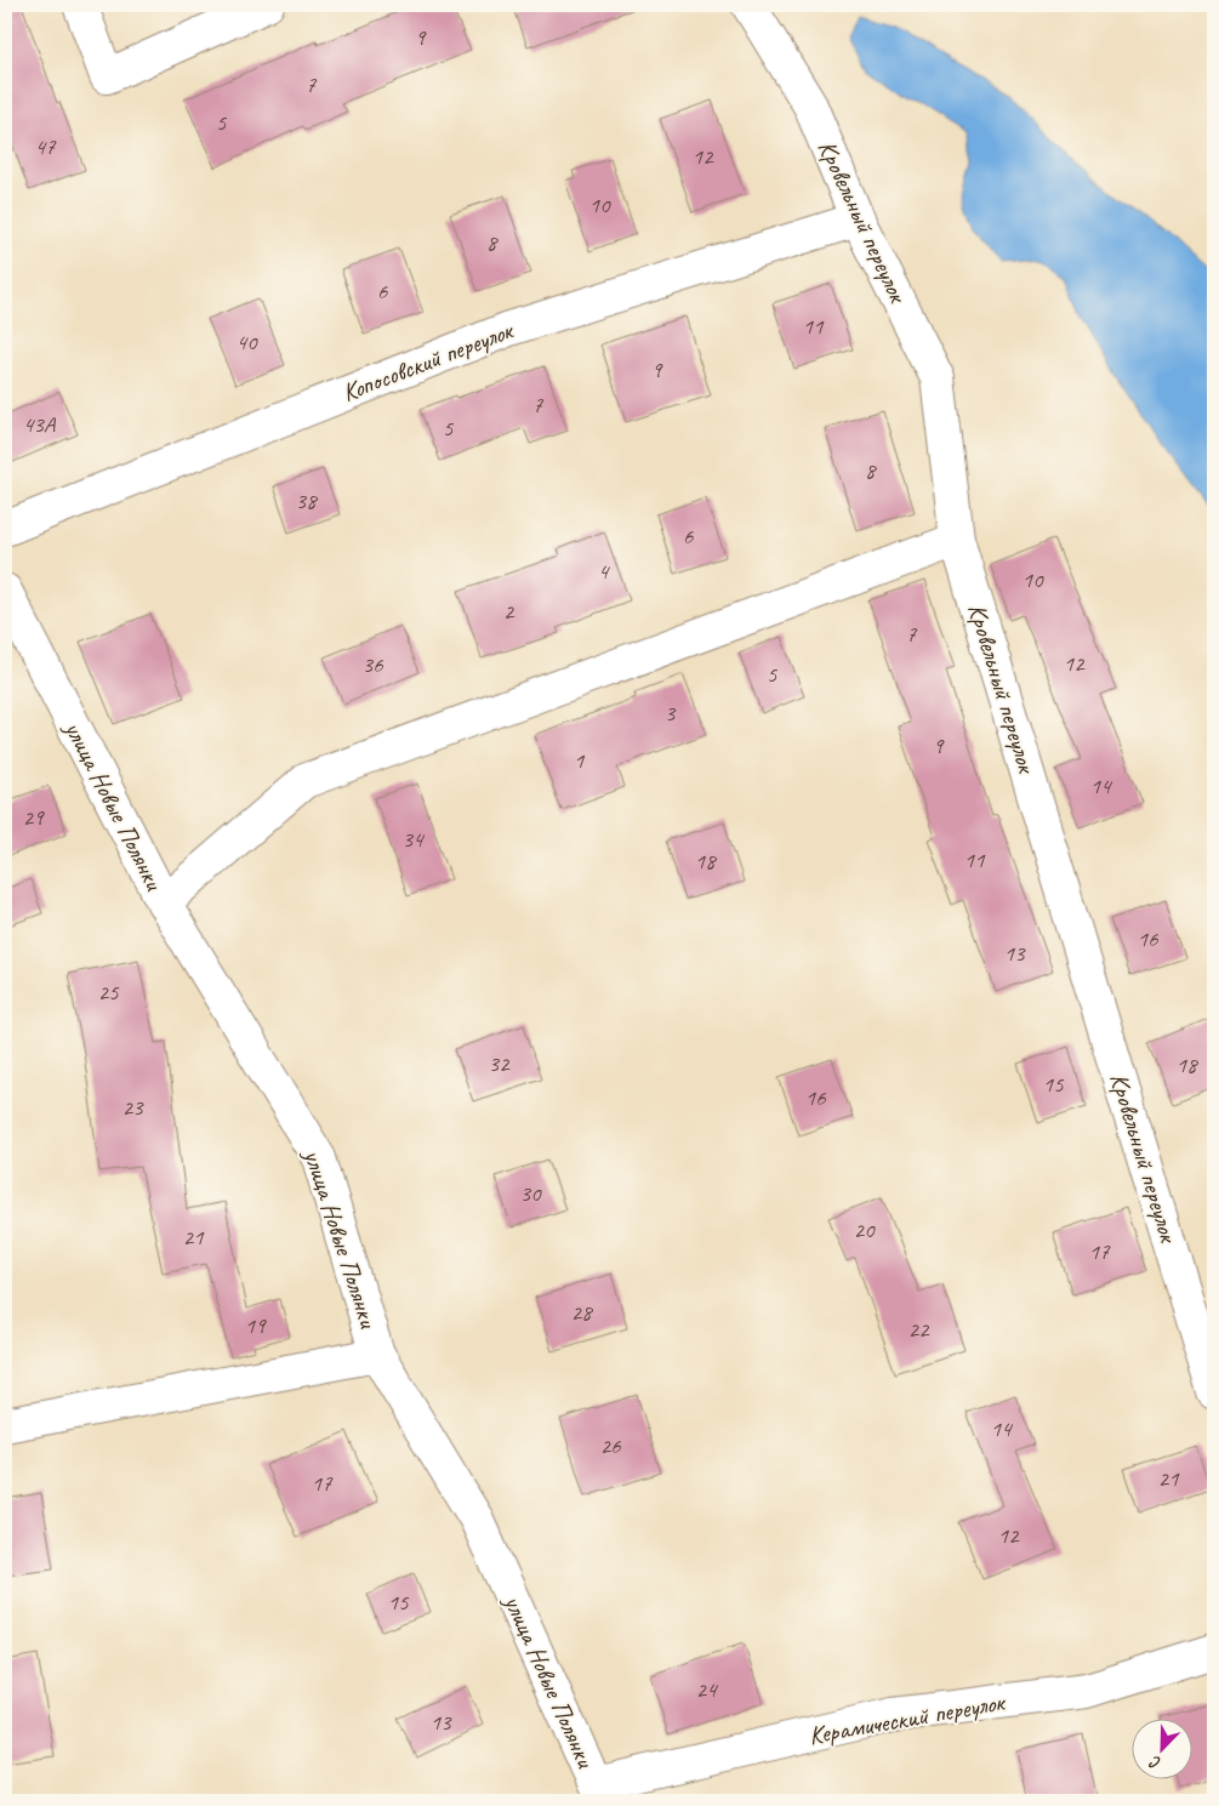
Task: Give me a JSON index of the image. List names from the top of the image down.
{
  "streets": {
    "street": [
      "Кровельный переулок",
      "Копосовский переулок",
      "улица Новые Полянки",
      "Керамический переулок"
    ]
  },
  "crossings": [
    ["Кровельный переулок", "Копосовский переулок"],
    ["улица Новые Полянки", "Керамический переулок"]
  ],
  "house_numbers": [
    "9",
    "7",
    "5",
    "47",
    "12",
    "10",
    "8",
    "6",
    "11",
    "40",
    "9",
    "7",
    "43А",
    "5",
    "8",
    "38",
    "6",
    "4",
    "10",
    "2",
    "7",
    "12",
    "36",
    "5",
    "3",
    "9",
    "1",
    "14",
    "29",
    "34",
    "11",
    "18",
    "16",
    "13",
    "25",
    "32",
    "18",
    "15",
    "16",
    "23",
    "30",
    "20",
    "21",
    "17",
    "28",
    "19",
    "22",
    "14",
    "26",
    "21",
    "17",
    "12",
    "15",
    "24",
    "13"
  ],
  "north": "bottom left"
}
